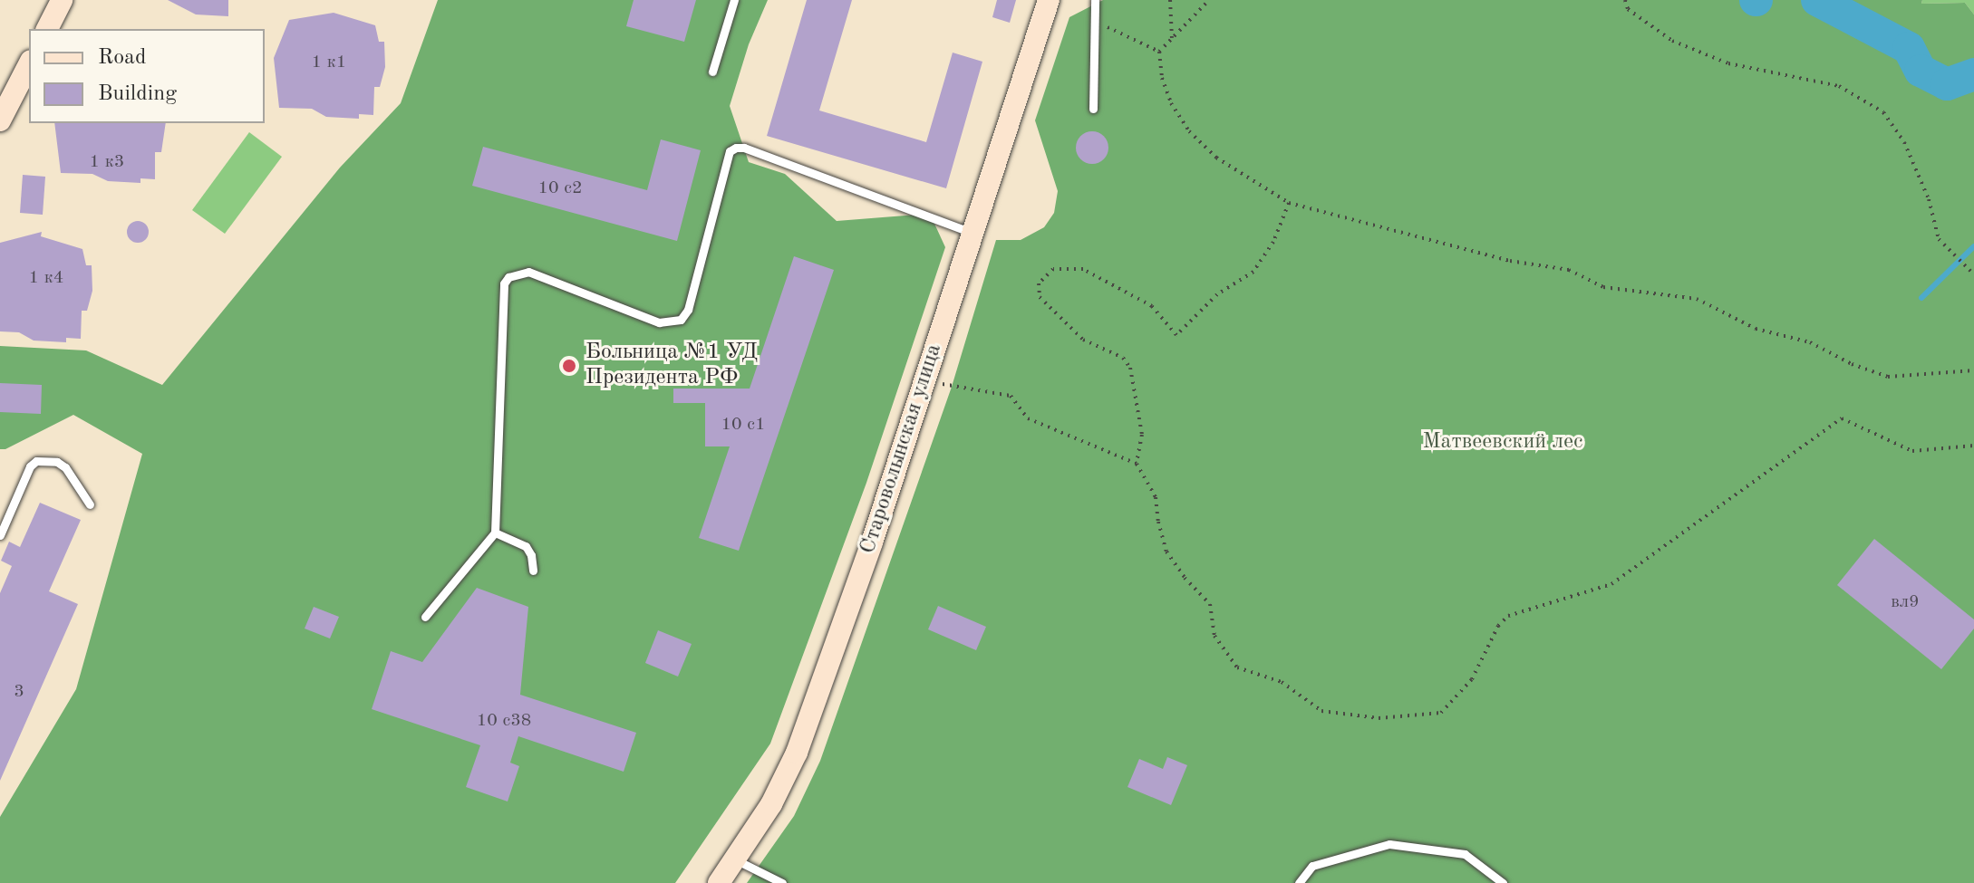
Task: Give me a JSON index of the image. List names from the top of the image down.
{
  "streets": {
    "street": ["Староволынская улица"]
  },
  "parks": ["Матвеевский лес"],
  "places": ["Больница №1 УД Президента РФ"],
  "house_numbers": [
    "1 к1",
    "1 к3",
    "10 с2",
    "1 к4",
    "10 с1",
    "вл9",
    "3",
    "10 с38"
  ],
  "legend": ["Road", "Building"]
}
